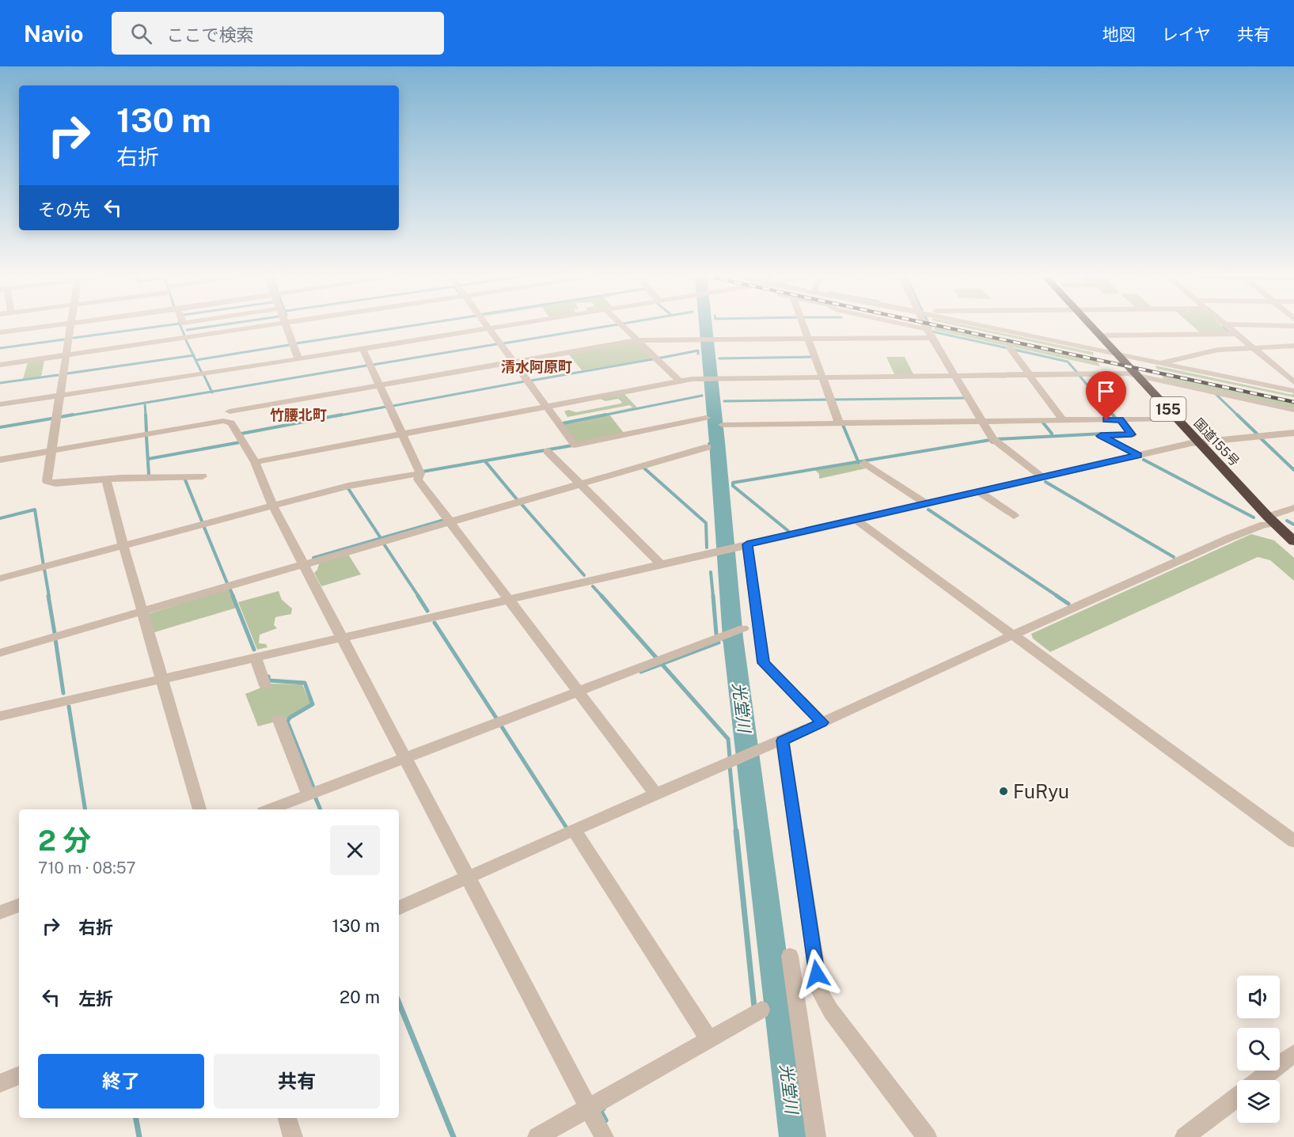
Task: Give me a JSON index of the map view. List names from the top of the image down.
{
  "streets": {
    "highway": ["155", "国道155号"]
  },
  "districts": ["清水阿原町", "竹腰北町"],
  "water": ["光堂川"],
  "places": ["FuRyu"],
  "page": {
    "header": "Navio",
    "search": "ここで検索",
    "nav": ["地図", "レイヤ", "共有"],
    "turn": ["130 m", "右折"],
    "then": "その先",
    "heading": ["2 分", "710 m · 08:57"],
    "list": [
      {
        "name": "右折",
        "value": "130 m"
      },
      {
        "name": "左折",
        "value": "20 m"
      }
    ],
    "buttons": ["終了", "共有"]
  }
}
